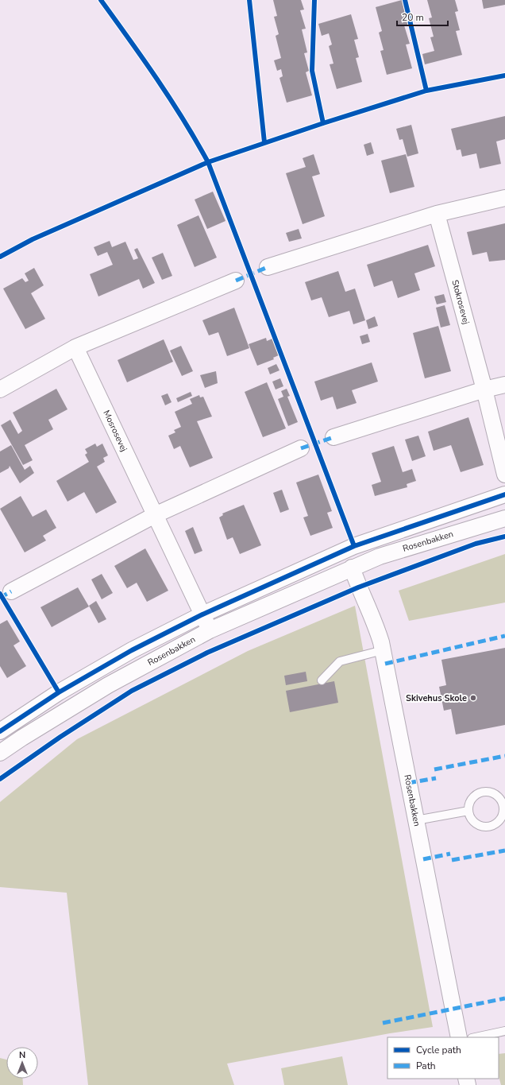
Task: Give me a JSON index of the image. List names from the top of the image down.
{
  "streets": {
    "street": ["Stokrosevej", "Mosrosevej", "Rosenbakken"]
  },
  "crossings": [
    ["Mosrosevej", "Rosenbakken"]
  ],
  "places": ["Skivehus Skole"],
  "legend": ["Cycle path", "Path"],
  "scale_bar": "20 m",
  "north": "top"
}
